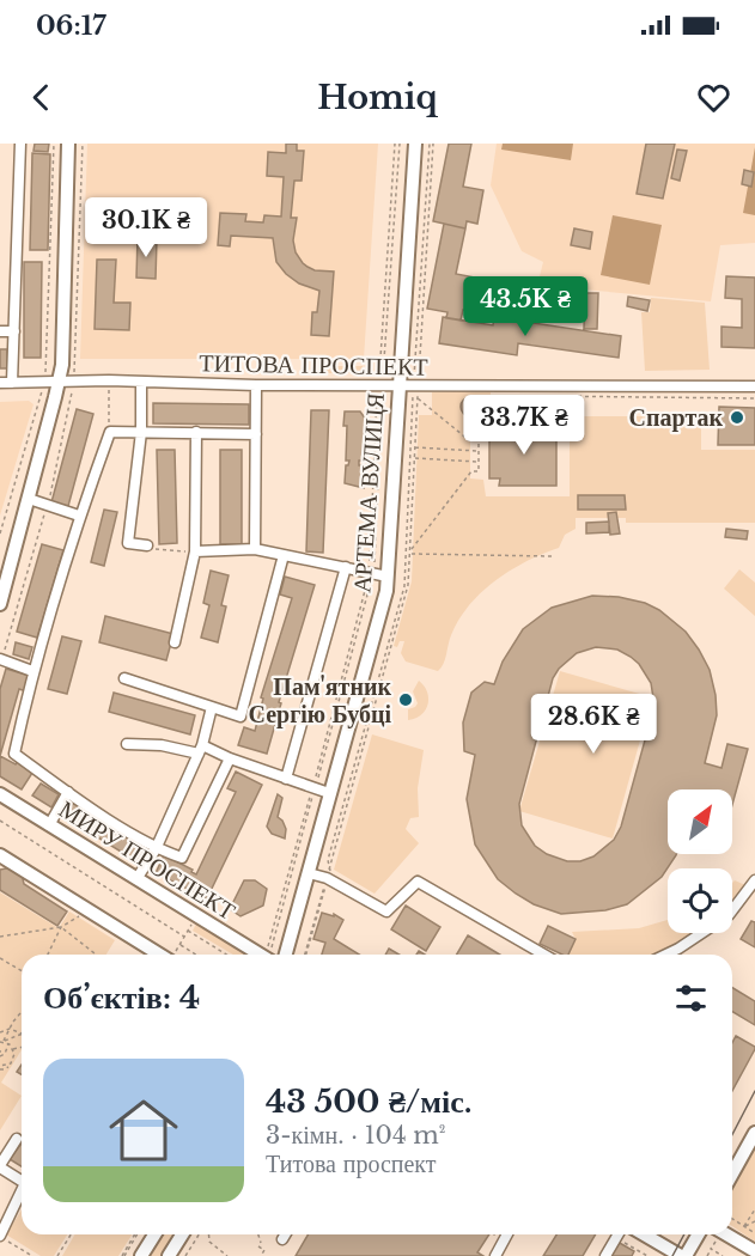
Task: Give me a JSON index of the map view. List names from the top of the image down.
{
  "streets": {
    "main road": ["АРТЕМА ВУЛИЦЯ", "МИРУ ПРОСПЕКТ"],
    "street": ["ТИТОВА ПРОСПЕКТ"]
  },
  "crossings": [
    ["ТИТОВА ПРОСПЕКТ", "АРТЕМА ВУЛИЦЯ"]
  ],
  "places": ["Спартак", "Пам'ятник Сергію Бубці"],
  "north": "top right",
  "page": {
    "status": "06:17",
    "header": "Homiq",
    "price": [
      "30.1K ₴",
      "43.5K ₴",
      "33.7K ₴",
      "28.6K ₴"
    ],
    "heading": "Об’єктів: 4",
    "list": [
      {
        "name": "43 500 ₴/міс.",
        "note": "3-кімн. · 104 m² · Титова проспект"
      }
    ]
  }
}
